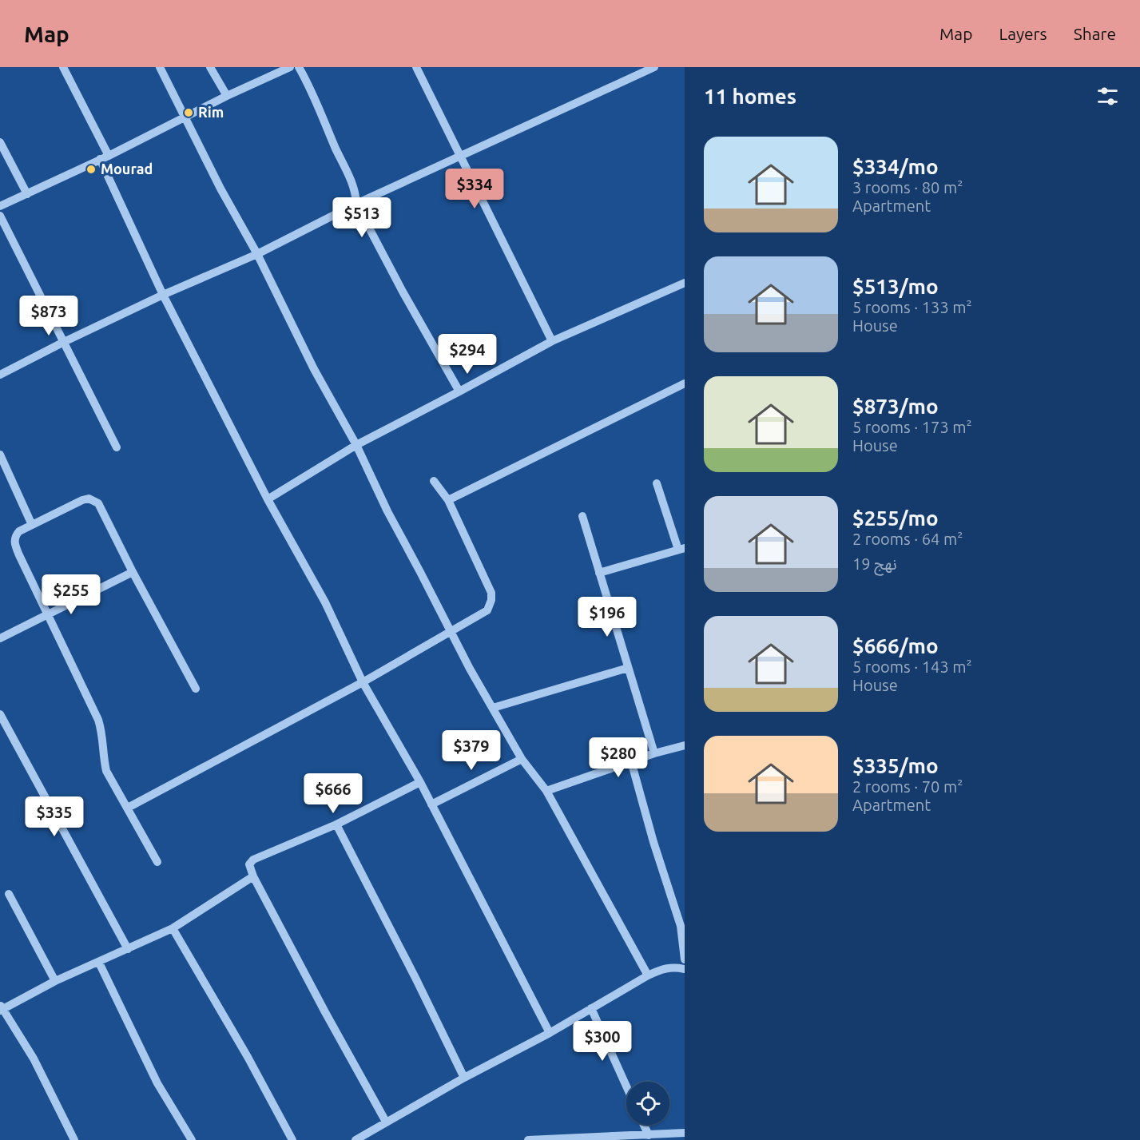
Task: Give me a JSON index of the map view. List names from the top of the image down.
{
  "places": ["Rim", "Mourad"],
  "page": {
    "header": "Map",
    "nav": ["Map", "Layers", "Share"],
    "heading": "11 homes",
    "list": [
      {
        "name": "$334/mo",
        "note": "3 rooms · 80 m² · Apartment"
      },
      {
        "name": "$513/mo",
        "note": "5 rooms · 133 m² · House"
      },
      {
        "name": "$873/mo",
        "note": "5 rooms · 173 m² · House"
      },
      {
        "name": "$255/mo",
        "note": "2 rooms · 64 m² · نهج 19"
      },
      {
        "name": "$666/mo",
        "note": "5 rooms · 143 m² · House"
      },
      {
        "name": "$335/mo",
        "note": "2 rooms · 70 m² · Apartment"
      }
    ],
    "price": [
      "$334",
      "$513",
      "$873",
      "$294",
      "$255",
      "$196",
      "$379",
      "$280",
      "$666",
      "$335",
      "$300"
    ]
  }
}
